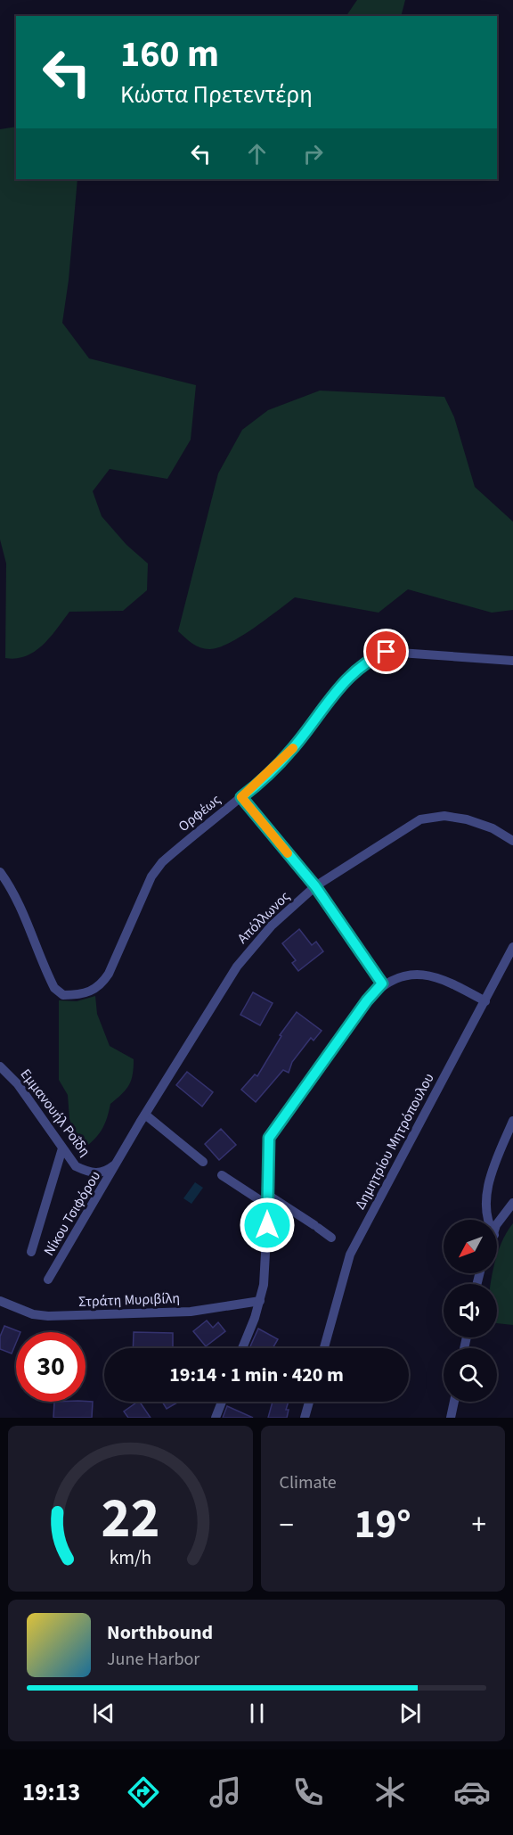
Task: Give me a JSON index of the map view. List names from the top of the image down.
{
  "streets": {
    "street": [
      "Ορφέως",
      "Απόλλωνος",
      "Εμμανουήλ Ροΐδη",
      "Δημητρίου Μητρόπουλου",
      "Νίκου Τσιφόρου",
      "Στράτη Μυριβίλη"
    ]
  },
  "crossings": [
    ["Απόλλωνος", "Εμμανουήλ Ροΐδη"],
    ["Απόλλωνος", "Νίκου Τσιφόρου"],
    ["Εμμανουήλ Ροΐδη", "Νίκου Τσιφόρου"]
  ],
  "north": "bottom left",
  "page": {
    "turn": ["160 m", "Κώστα Πρετεντέρη"],
    "limit": "30",
    "trip": "19:14 · 1 min · 420 m",
    "tile": "Climate",
    "heat": ["−", "19°", "+"],
    "song": ["Northbound", "June Harbor"],
    "tabs": "19:13",
    "gauge": ["22", "km/h"]
  }
}
